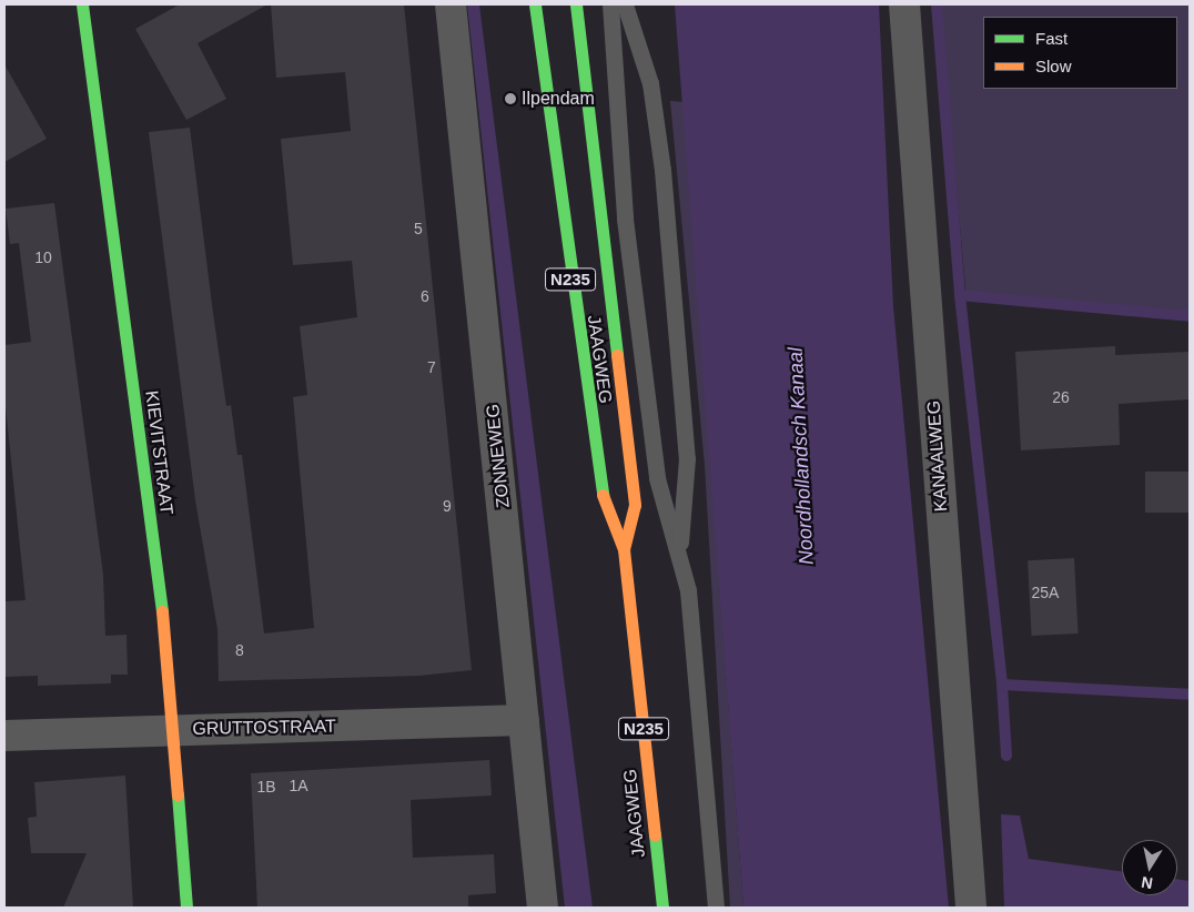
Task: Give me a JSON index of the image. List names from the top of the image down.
{
  "streets": {
    "main road": ["N235", "JAAGWEG", "KIEVITSTRAAT"],
    "street": ["ZONNEWEG", "KANAALWEG", "GRUTTOSTRAAT"]
  },
  "crossings": [
    ["KIEVITSTRAAT", "GRUTTOSTRAAT"],
    ["ZONNEWEG", "GRUTTOSTRAAT"]
  ],
  "water": ["Noordhollandsch Kanaal"],
  "places": ["Ilpendam"],
  "house_numbers": [
    "5",
    "10",
    "6",
    "7",
    "26",
    "9",
    "25A",
    "8",
    "1A",
    "1B"
  ],
  "legend": ["Fast", "Slow"],
  "north": "bottom"
}
